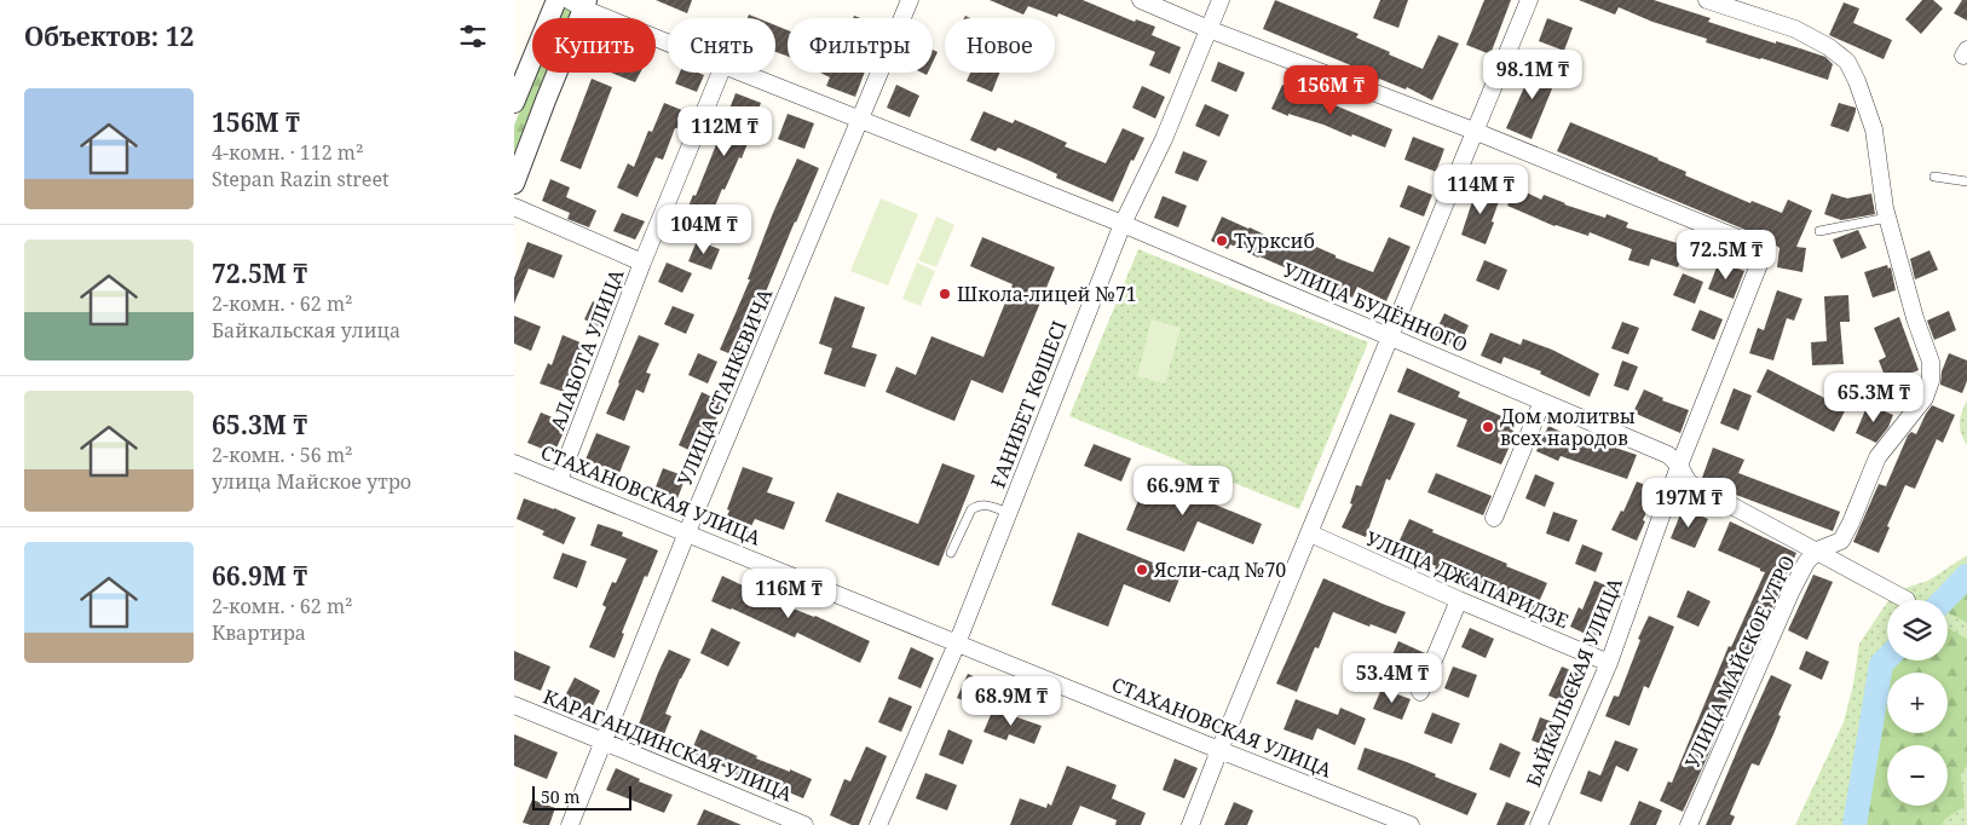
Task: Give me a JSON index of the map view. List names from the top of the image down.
{
  "streets": {
    "street": [
      "УЛИЦА БУДЁННОГО",
      "АЛАБОТА УЛИЦА",
      "УЛИЦА СТАНКЕВИЧА",
      "ҒАНИБЕТ КӨШЕСІ",
      "СТАХАНОВСКАЯ УЛИЦА",
      "УЛИЦА ДЖАПАРИДЗЕ",
      "УЛИЦА МАЙСКОЕ УТРО",
      "БАЙКАЛЬСКАЯ УЛИЦА",
      "КАРАГАНДИНСКАЯ УЛИЦА"
    ]
  },
  "crossings": [
    ["УЛИЦА БУДЁННОГО", "УЛИЦА СТАНКЕВИЧА"],
    ["УЛИЦА БУДЁННОГО", "ҒАНИБЕТ КӨШЕСІ"],
    ["УЛИЦА БУДЁННОГО", "УЛИЦА МАЙСКОЕ УТРО"],
    ["УЛИЦА БУДЁННОГО", "БАЙКАЛЬСКАЯ УЛИЦА"],
    ["АЛАБОТА УЛИЦА", "СТАХАНОВСКАЯ УЛИЦА"],
    ["УЛИЦА СТАНКЕВИЧА", "СТАХАНОВСКАЯ УЛИЦА"],
    ["УЛИЦА СТАНКЕВИЧА", "КАРАГАНДИНСКАЯ УЛИЦА"],
    ["ҒАНИБЕТ КӨШЕСІ", "СТАХАНОВСКАЯ УЛИЦА"],
    ["УЛИЦА ДЖАПАРИДЗЕ", "БАЙКАЛЬСКАЯ УЛИЦА"]
  ],
  "places": [
    "Турксиб",
    "Школа-лицей №71",
    "Дом молитвы всех народов",
    "Ясли-сад №70"
  ],
  "scale_bar": "50 m",
  "page": {
    "heading": "Объектов: 12",
    "chip": [
      "Купить",
      "Снять",
      "Фильтры",
      "Новое"
    ],
    "price": [
      "98.1M ₸",
      "156M ₸",
      "112M ₸",
      "114M ₸",
      "104M ₸",
      "72.5M ₸",
      "65.3M ₸",
      "66.9M ₸",
      "197M ₸",
      "116M ₸",
      "53.4M ₸",
      "68.9M ₸"
    ],
    "list": [
      {
        "name": "156M ₸",
        "note": "4-комн. · 112 m² · Stepan Razin street"
      },
      {
        "name": "72.5M ₸",
        "note": "2-комн. · 62 m² · Байкальская улица"
      },
      {
        "name": "65.3M ₸",
        "note": "2-комн. · 56 m² · улица Майское утро"
      },
      {
        "name": "66.9M ₸",
        "note": "2-комн. · 62 m² · Квартира"
      }
    ],
    "map_buttons": ["+", "−"],
    "scale": "50 m"
  }
}
